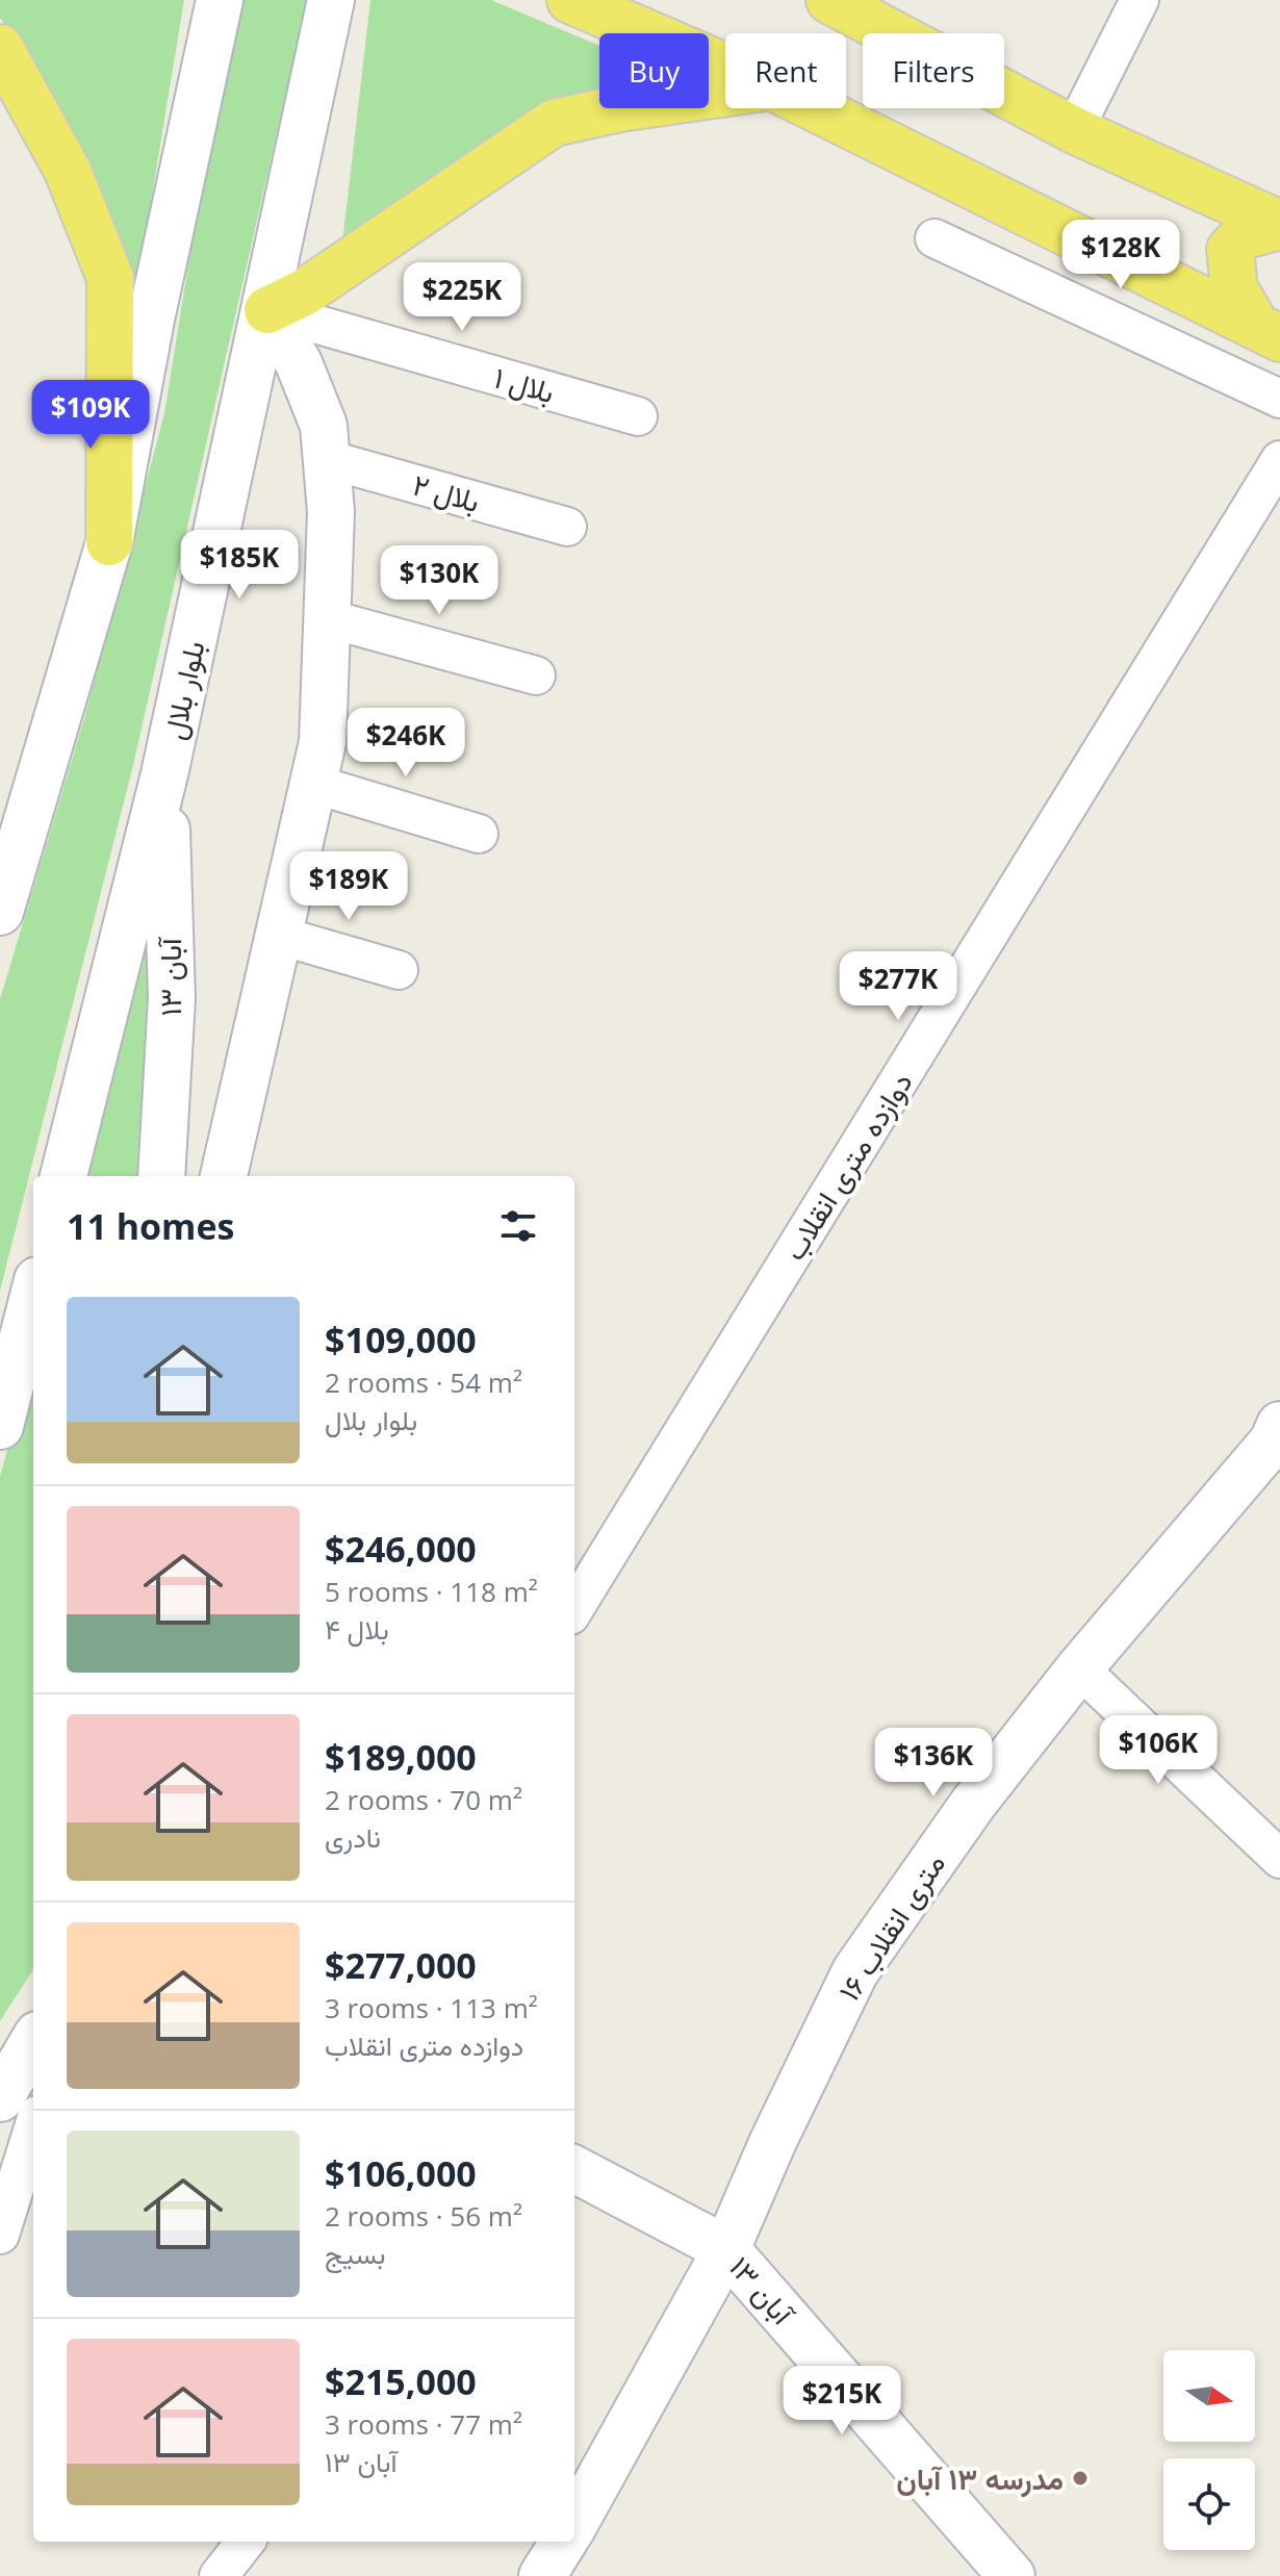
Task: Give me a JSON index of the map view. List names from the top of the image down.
{
  "streets": {
    "street": [
      "بلال ۱",
      "بلال ۲",
      "بلوار بلال",
      "۱۳ آبان",
      "دوازده متری انقلاب",
      "۱۶ متری انقلاب"
    ]
  },
  "crossings": [
    ["بلال ۱", "بلوار بلال"],
    ["بلوار بلال", "۱۳ آبان"],
    ["۱۳ آبان", "۱۶ متری انقلاب"]
  ],
  "places": ["مدرسه ۱۳ آبان"],
  "north": "right",
  "page": {
    "chip": ["Buy", "Rent", "Filters"],
    "price": [
      "$128K",
      "$225K",
      "$109K",
      "$185K",
      "$130K",
      "$246K",
      "$189K",
      "$277K",
      "$106K",
      "$136K",
      "$215K"
    ],
    "heading": "11 homes",
    "list": [
      {
        "name": "$109,000",
        "note": "2 rooms · 54 m² · بلوار بلال"
      },
      {
        "name": "$246,000",
        "note": "5 rooms · 118 m² · بلال ۴"
      },
      {
        "name": "$189,000",
        "note": "2 rooms · 70 m² · نادری"
      },
      {
        "name": "$277,000",
        "note": "3 rooms · 113 m² · دوازده متری انقلاب"
      },
      {
        "name": "$106,000",
        "note": "2 rooms · 56 m² · بسیج"
      },
      {
        "name": "$215,000",
        "note": "3 rooms · 77 m² · ۱۳ آبان"
      }
    ]
  }
}
